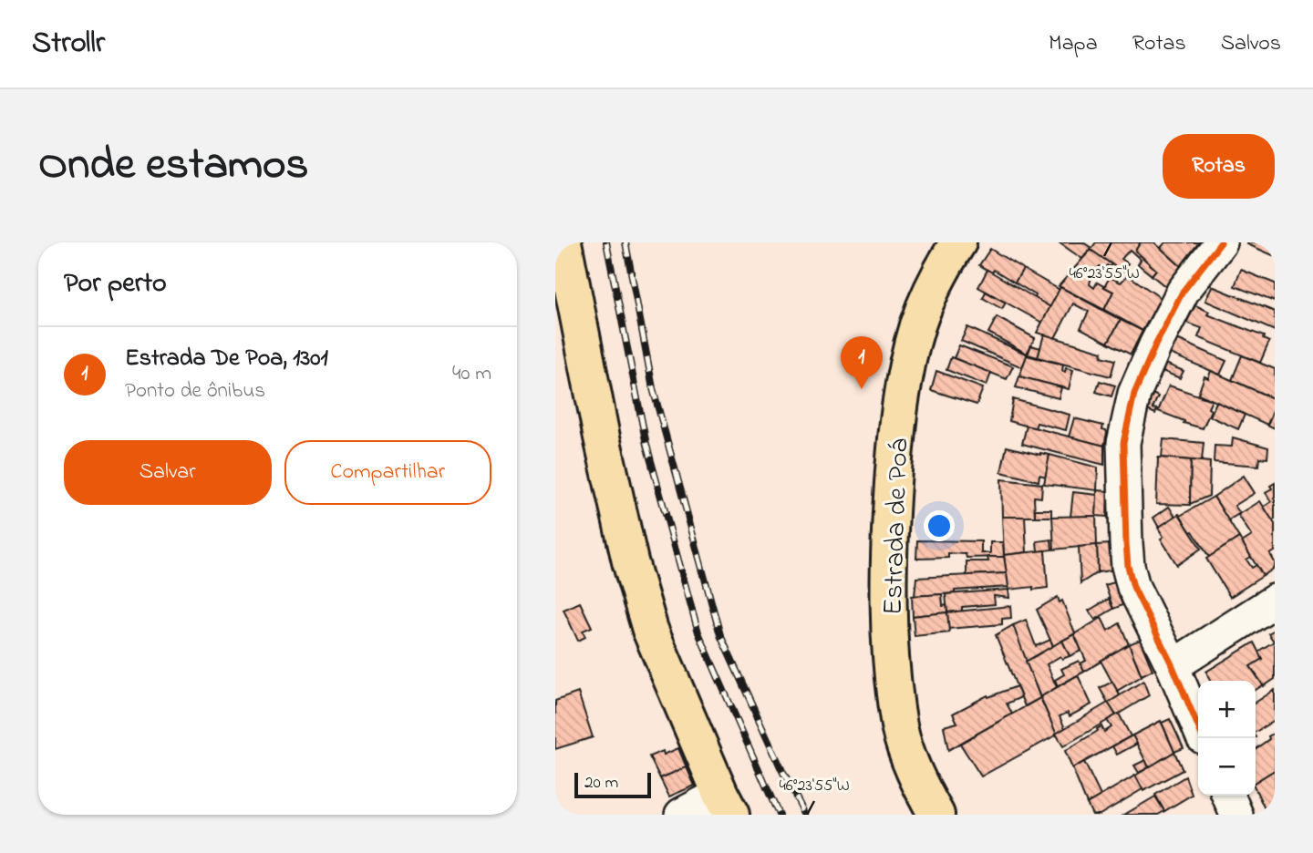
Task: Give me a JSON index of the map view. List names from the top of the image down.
{
  "streets": {
    "main road": ["Estrada de Poá"]
  },
  "scale_bar": "20 m",
  "page": {
    "header": "Strollr",
    "nav": ["Mapa", "Rotas", "Salvos"],
    "title": "Onde estamos",
    "buttons": [
      "Rotas",
      ["Salvar", "Compartilhar"]
    ],
    "heading": "Por perto",
    "list": [
      {
        "mark": "1",
        "name": "Estrada De Poa, 1301",
        "note": "Ponto de ônibus",
        "value": "40 m"
      }
    ],
    "pins": "1",
    "map_buttons": ["+", "−"],
    "scale": "20 m"
  },
  "coordinates": ["46°23'55\"W"]
}
